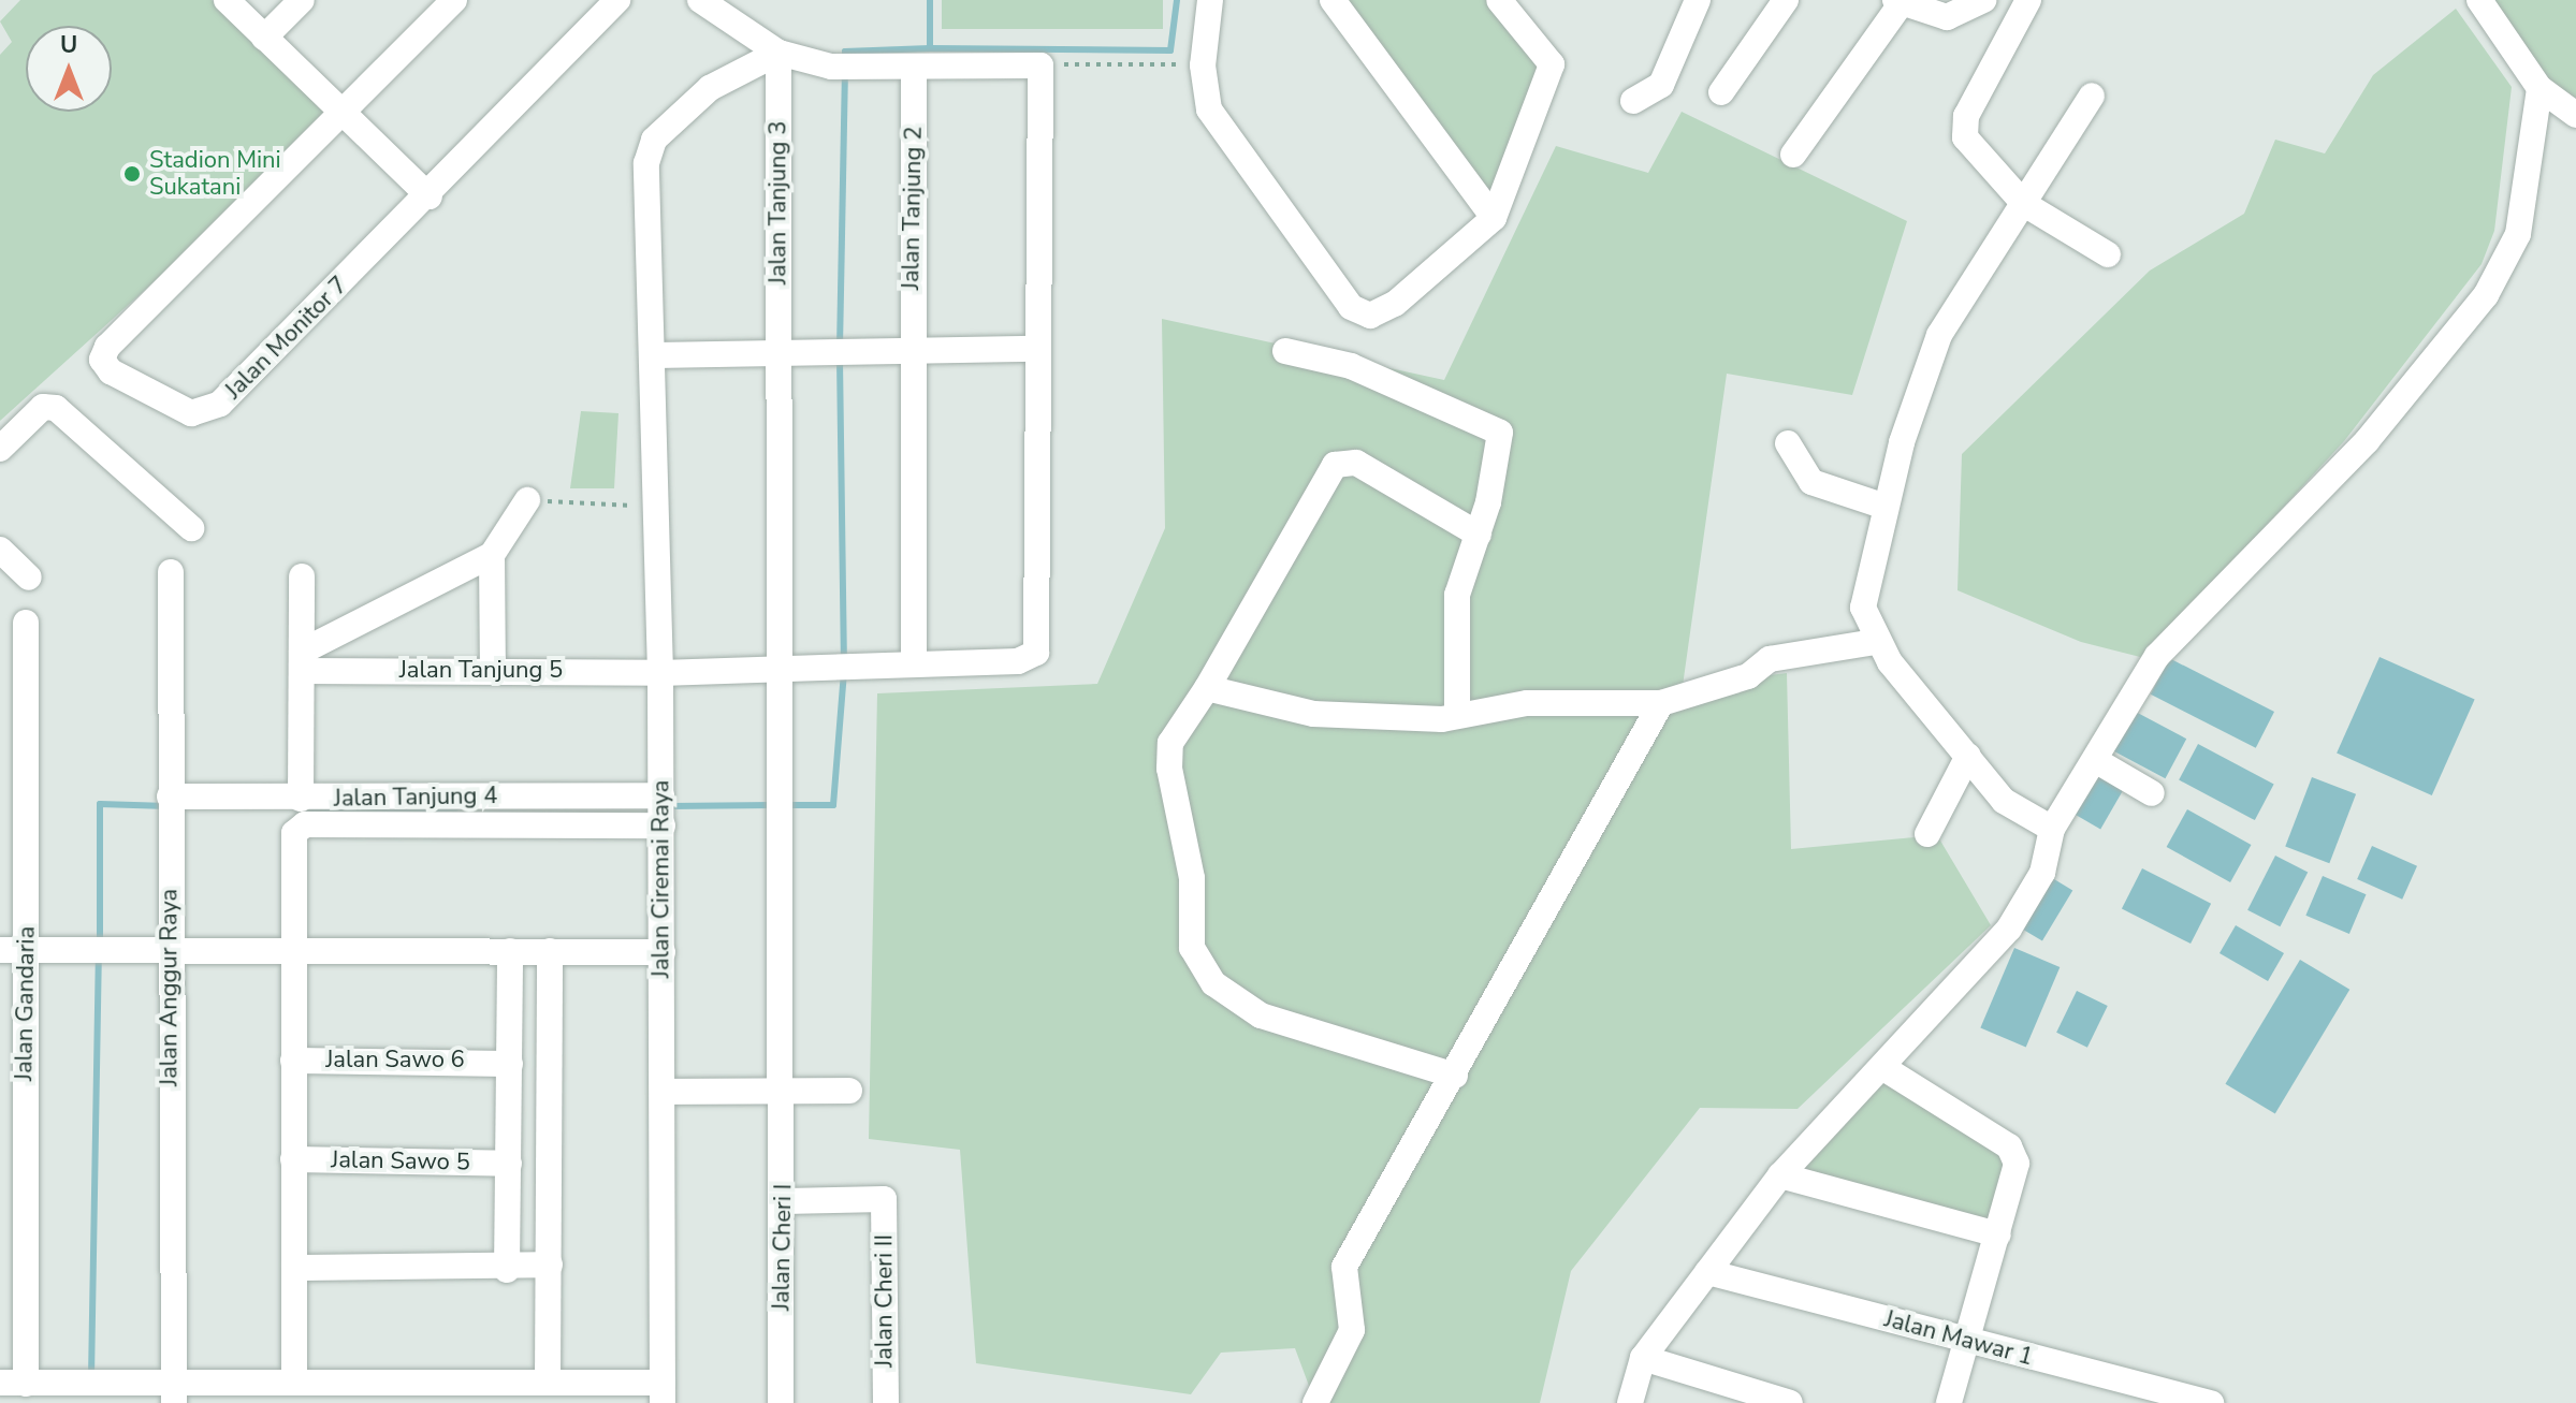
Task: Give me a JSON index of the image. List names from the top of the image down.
{
  "streets": {
    "street": [
      "Jalan Tanjung 3",
      "Jalan Tanjung 2",
      "Jalan Monitor 7",
      "Jalan Tanjung 5",
      "Jalan Tanjung 4",
      "Jalan Ciremai Raya",
      "Jalan Anggur Raya",
      "Jalan Gandaria",
      "Jalan Sawo 6",
      "Jalan Sawo 5",
      "Jalan Cheri I",
      "Jalan Cheri II",
      "Jalan Mawar 1"
    ]
  },
  "crossings": [
    ["Jalan Tanjung 3", "Jalan Tanjung 5"],
    ["Jalan Tanjung 3", "Jalan Cheri I"],
    ["Jalan Tanjung 2", "Jalan Tanjung 5"],
    ["Jalan Tanjung 5", "Jalan Ciremai Raya"],
    ["Jalan Tanjung 5", "Jalan Cheri I"],
    ["Jalan Tanjung 4", "Jalan Ciremai Raya"],
    ["Jalan Tanjung 4", "Jalan Anggur Raya"],
    ["Jalan Cheri I", "Jalan Cheri II"]
  ],
  "places": ["Stadion Mini Sukatani"],
  "north": "top"
}
